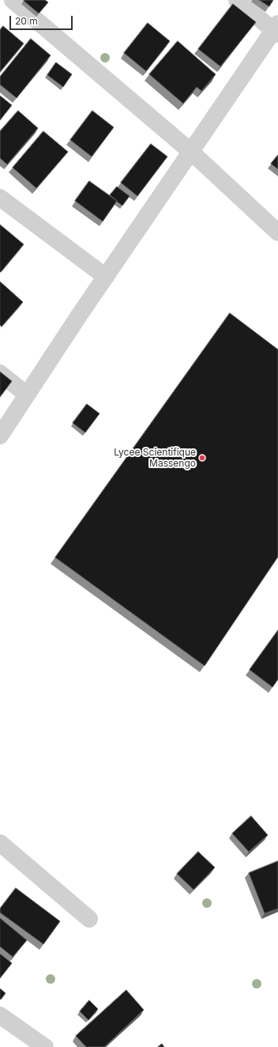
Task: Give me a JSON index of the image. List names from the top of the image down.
{
  "places": ["Lycee Scientifique Massengo"],
  "scale_bar": "20 m"
}
